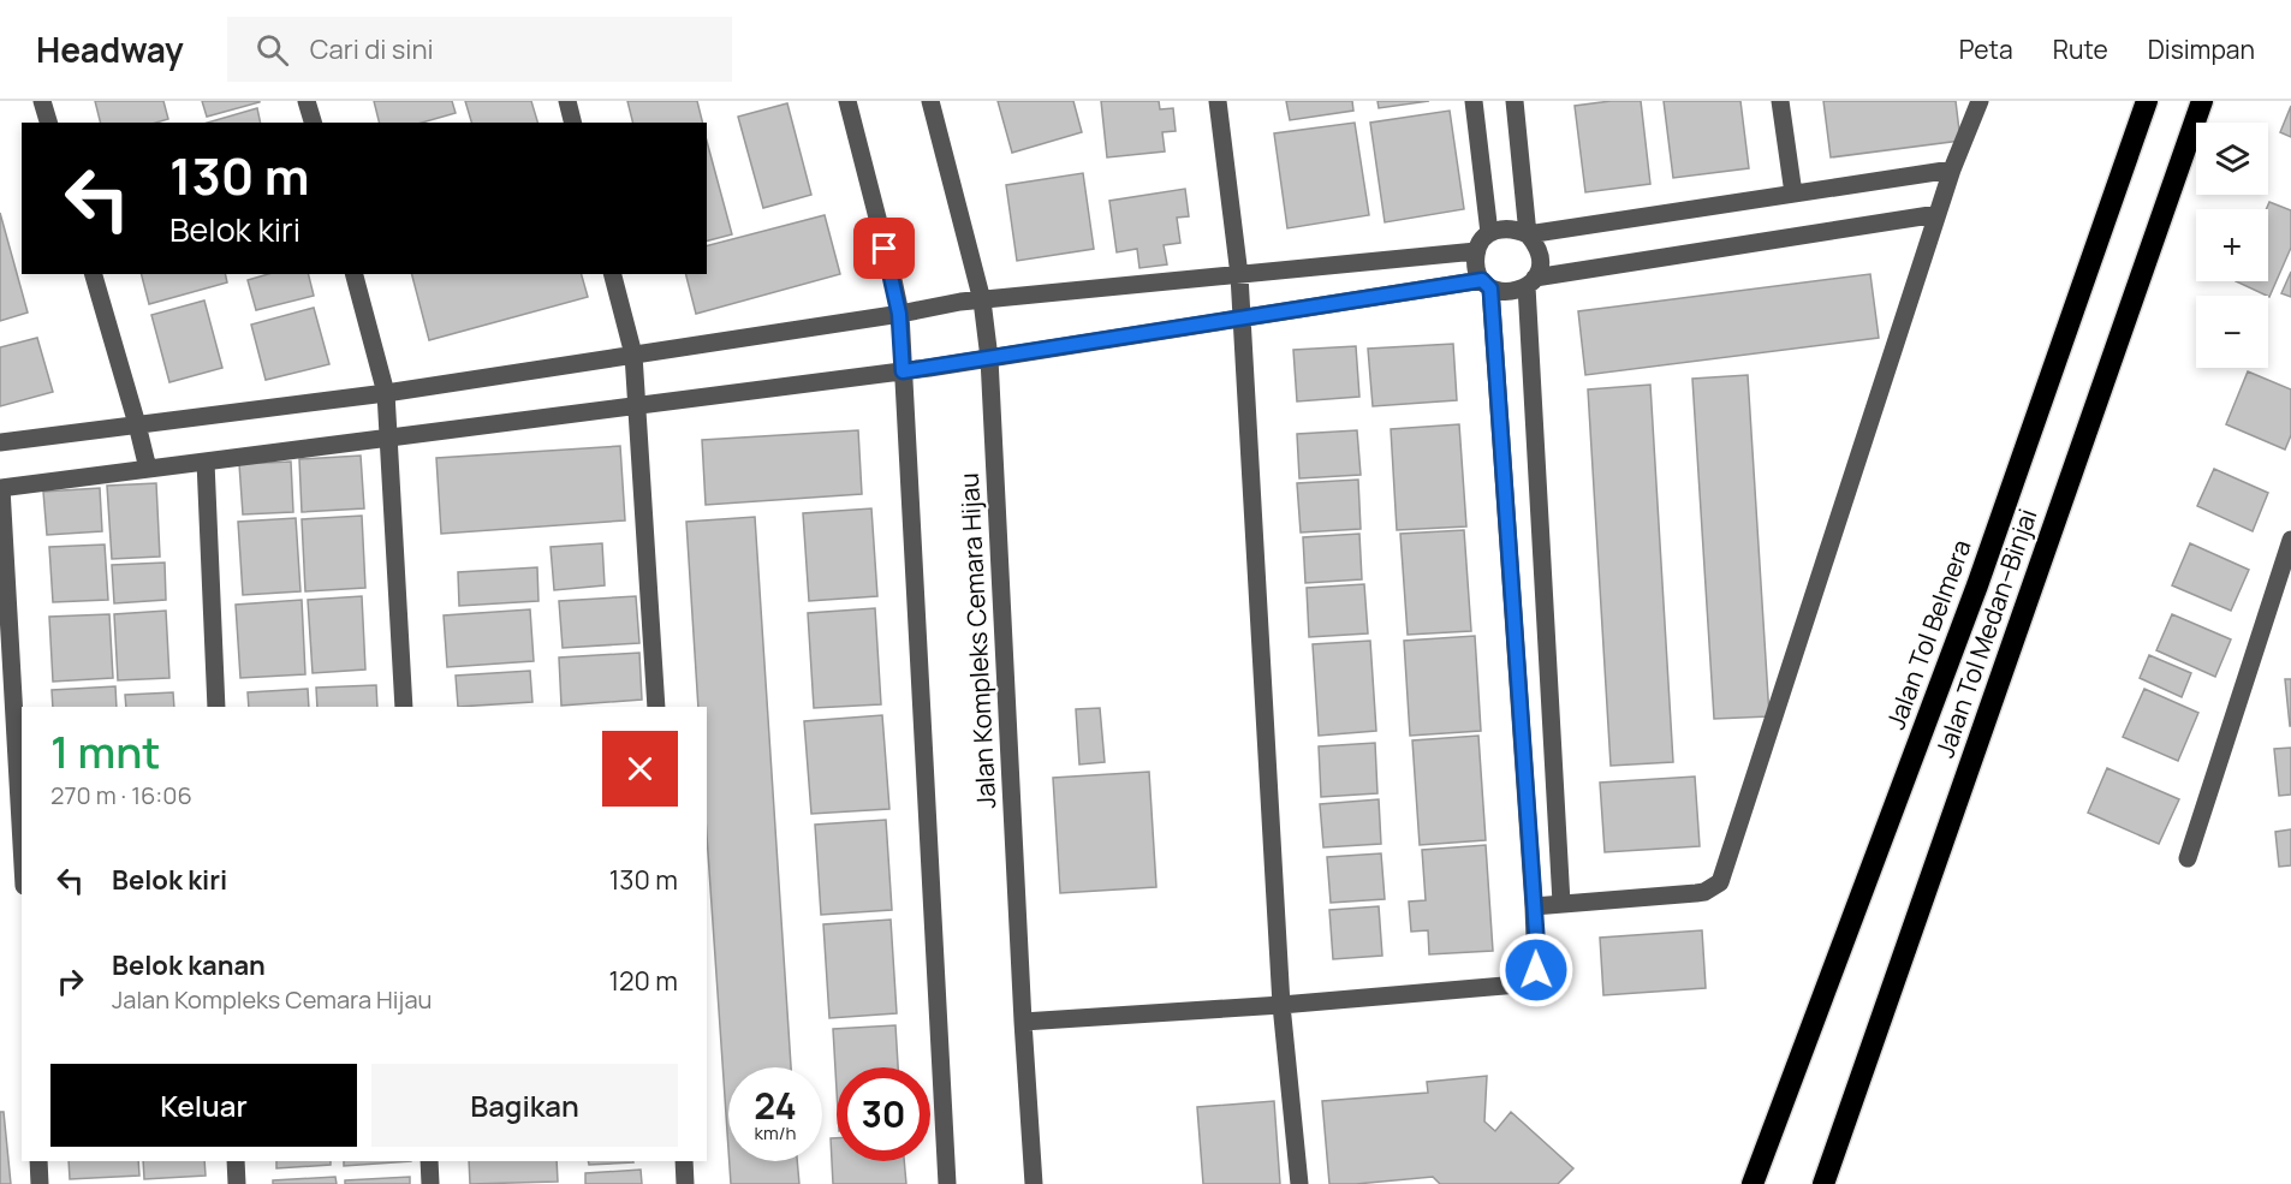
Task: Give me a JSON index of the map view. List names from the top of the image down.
{
  "streets": {
    "highway": ["Jalan Tol Medan–Binjai", "Jalan Tol Belmera"],
    "street": ["Jalan Kompleks Cemara Hijau"]
  },
  "page": {
    "header": "Headway",
    "search": "Cari di sini",
    "nav": ["Peta", "Rute", "Disimpan"],
    "map_buttons": ["+", "−"],
    "turn": ["130 m", "Belok kiri"],
    "heading": ["1 mnt", "270 m · 16:06"],
    "list": [
      {
        "name": "Belok kiri",
        "value": "130 m"
      },
      {
        "name": "Belok kanan",
        "note": "Jalan Kompleks Cemara Hijau",
        "value": "120 m"
      }
    ],
    "buttons": ["Keluar", "Bagikan"],
    "speed": "24 km/h",
    "limit": "30"
  }
}
